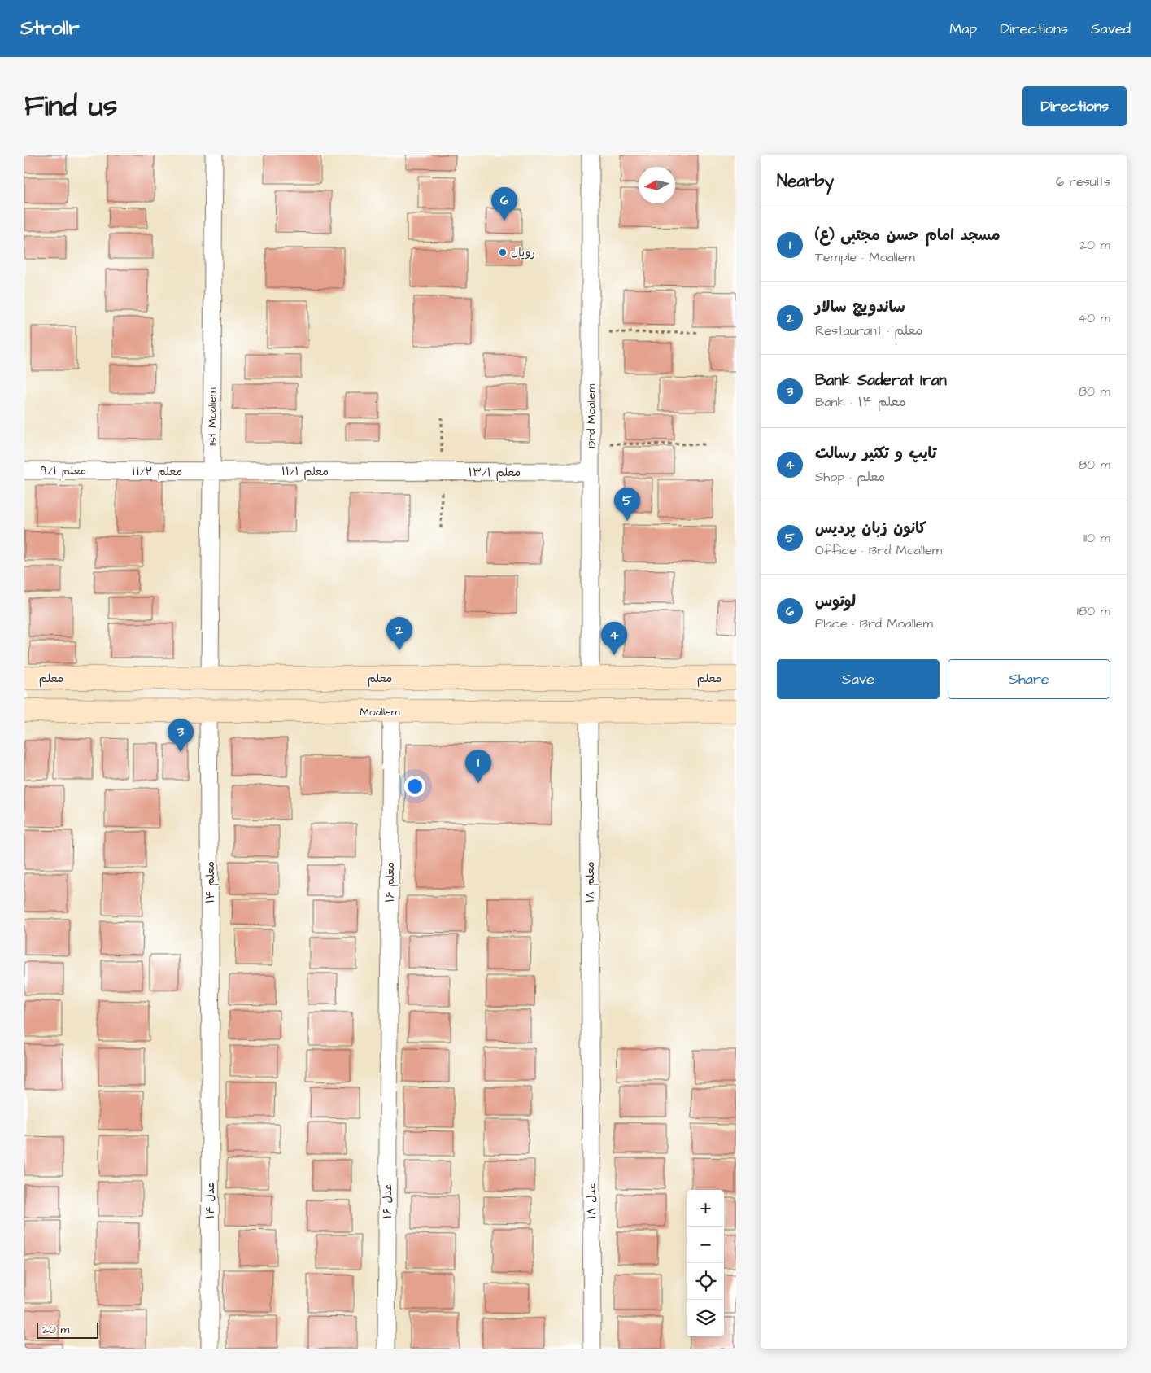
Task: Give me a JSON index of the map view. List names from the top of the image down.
{
  "streets": {
    "main road": ["معلم", "Moallem"],
    "street": [
      "13rd Moallem",
      "11st Moallem",
      "معلم ۹/۱",
      "معلم ۱۱/۲",
      "معلم ۱۱/۱",
      "معلم ۱۳/۱",
      "معلم ۱۴",
      "معلم ۱۶‌",
      "معلم ۱۸",
      "عدل ۱۴",
      "عدل ۱۶",
      "عدل ۱۸"
    ]
  },
  "crossings": [
    ["13rd Moallem", "معلم ۱۳/۱"],
    ["13rd Moallem", "معلم"],
    ["11st Moallem", "معلم ۱۱/۲"],
    ["11st Moallem", "معلم ۱۱/۱"],
    ["11st Moallem", "معلم"],
    ["معلم ۹/۱", "معلم ۱۱/۲"],
    ["معلم ۱۱/۲", "معلم ۱۱/۱"],
    ["معلم ۱۱/۱", "معلم ۱۳/۱"],
    ["Moallem", "معلم ۱۴"],
    ["Moallem", "معلم ۱۶‌"],
    ["Moallem", "معلم ۱۸"],
    ["معلم ۱۴", "عدل ۱۴"],
    ["معلم ۱۶‌", "عدل ۱۶"],
    ["معلم ۱۸", "عدل ۱۸"]
  ],
  "places": ["رویال"],
  "scale_bar": "20 m",
  "north": "left",
  "page": {
    "header": "Strollr",
    "nav": ["Map", "Directions", "Saved"],
    "title": "Find us",
    "buttons": [
      "Directions",
      ["Save", "Share"]
    ],
    "heading": ["Nearby", "6 results"],
    "pins": [
      "6",
      "5",
      "2",
      "4",
      "3",
      "1"
    ],
    "list": [
      {
        "mark": "1",
        "name": "مسجد امام حسن مجتبی (ع)",
        "note": "Temple · Moallem",
        "value": "20 m"
      },
      {
        "mark": "2",
        "name": "ساندویچ سالار",
        "note": "Restaurant · معلم",
        "value": "40 m"
      },
      {
        "mark": "3",
        "name": "Bank Saderat Iran",
        "note": "Bank · معلم ۱۴",
        "value": "80 m"
      },
      {
        "mark": "4",
        "name": "تایپ و تکثیر رسالت",
        "note": "Shop · معلم",
        "value": "80 m"
      },
      {
        "mark": "5",
        "name": "کانون زبان پردیس",
        "note": "Office · 13rd Moallem",
        "value": "110 m"
      },
      {
        "mark": "6",
        "name": "لوتوس",
        "note": "Place · 13rd Moallem",
        "value": "180 m"
      }
    ],
    "map_buttons": ["+", "−"],
    "scale": "20 m"
  }
}
